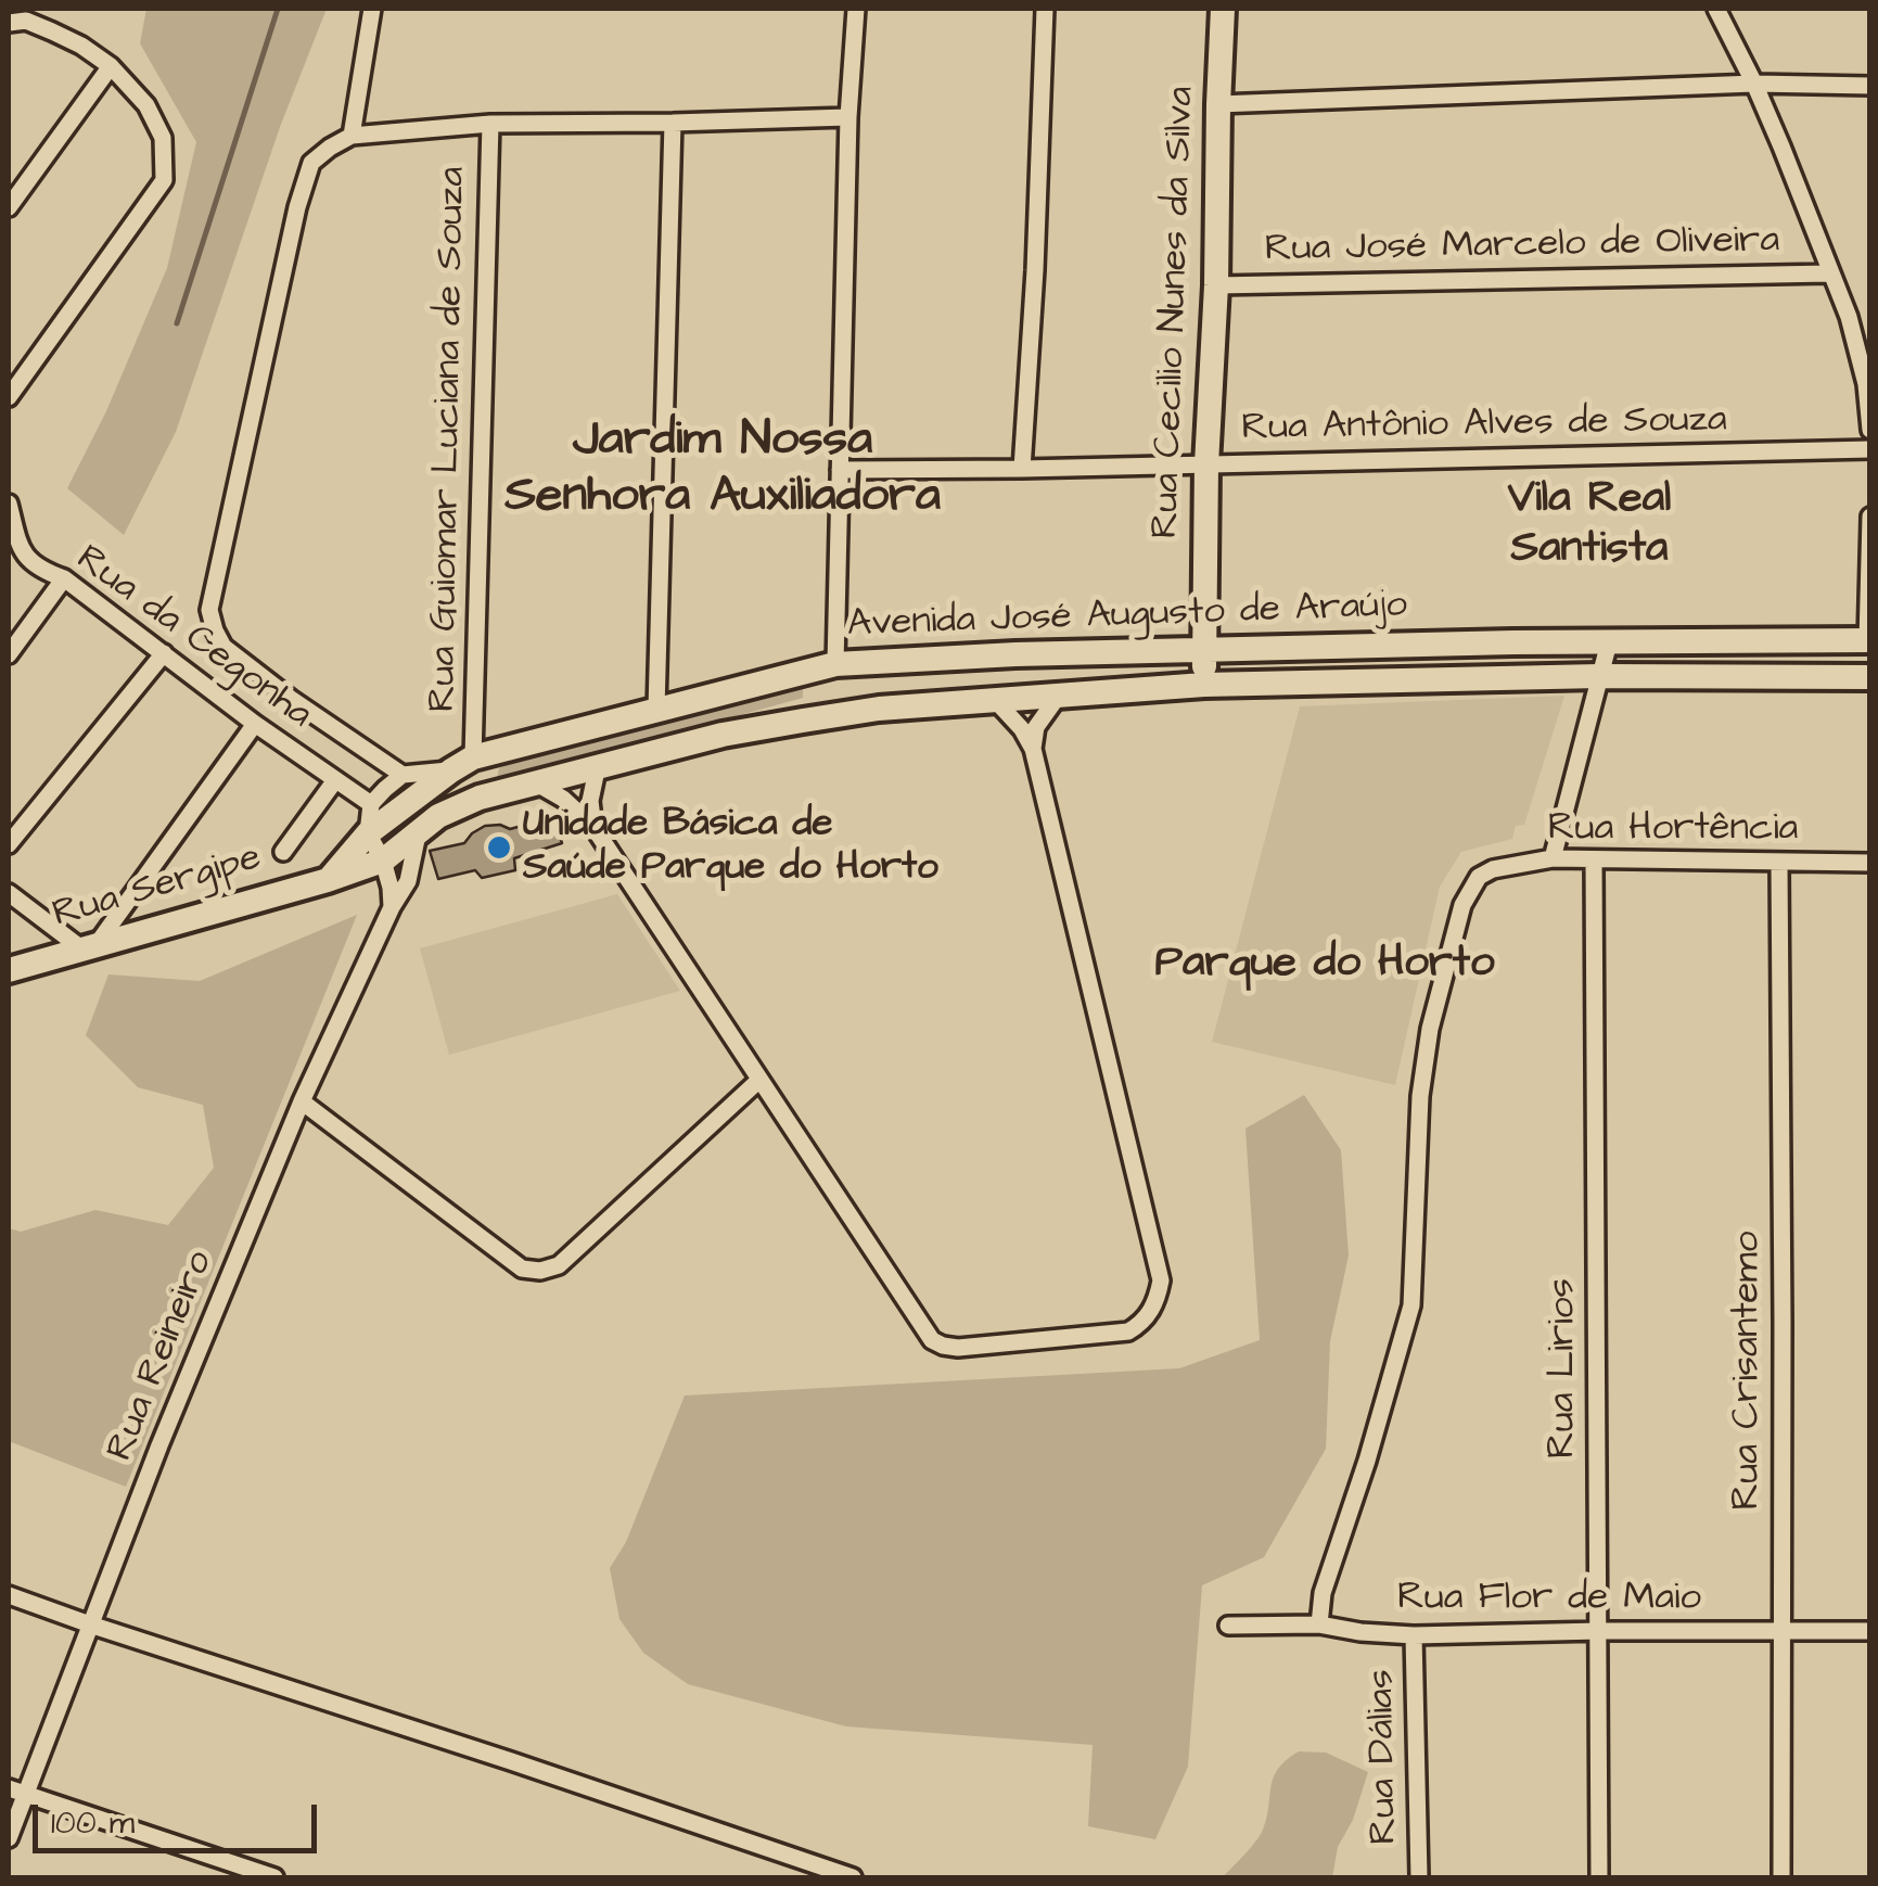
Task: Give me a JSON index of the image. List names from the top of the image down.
{
  "streets": {
    "street": [
      "Rua José Marcelo de Oliveira",
      "Rua Cecilio Nunes da Silva",
      "Rua Antônio Alves de Souza",
      "Rua Guiomar Luciana de Souza",
      "Avenida José Augusto de Araújo",
      "Rua da Cegonha",
      "Rua Hortência",
      "Rua Sergipe",
      "Rua Reineiro",
      "Rua Lirios",
      "Rua Crisantemo",
      "Rua Flor de Maio",
      "Rua Dálias"
    ]
  },
  "crossings": [
    ["Rua José Marcelo de Oliveira", "Rua Cecilio Nunes da Silva"],
    ["Rua Cecilio Nunes da Silva", "Rua Antônio Alves de Souza"],
    ["Rua Cecilio Nunes da Silva", "Avenida José Augusto de Araújo"],
    ["Rua Guiomar Luciana de Souza", "Avenida José Augusto de Araújo"],
    ["Avenida José Augusto de Araújo", "Rua Sergipe"],
    ["Avenida José Augusto de Araújo", "Rua Reineiro"],
    ["Rua Hortência", "Rua Lirios"],
    ["Rua Hortência", "Rua Crisantemo"],
    ["Rua Hortência", "Rua Flor de Maio"],
    ["Rua Lirios", "Rua Flor de Maio"],
    ["Rua Crisantemo", "Rua Flor de Maio"],
    ["Rua Flor de Maio", "Rua Dálias"]
  ],
  "districts": ["Jardim Nossa Senhora Auxiliadora", "Vila Real Santista", "Parque do Horto"],
  "places": ["Unidade Básica de Saúde Parque do Horto"],
  "scale_bar": "100 m"
}
